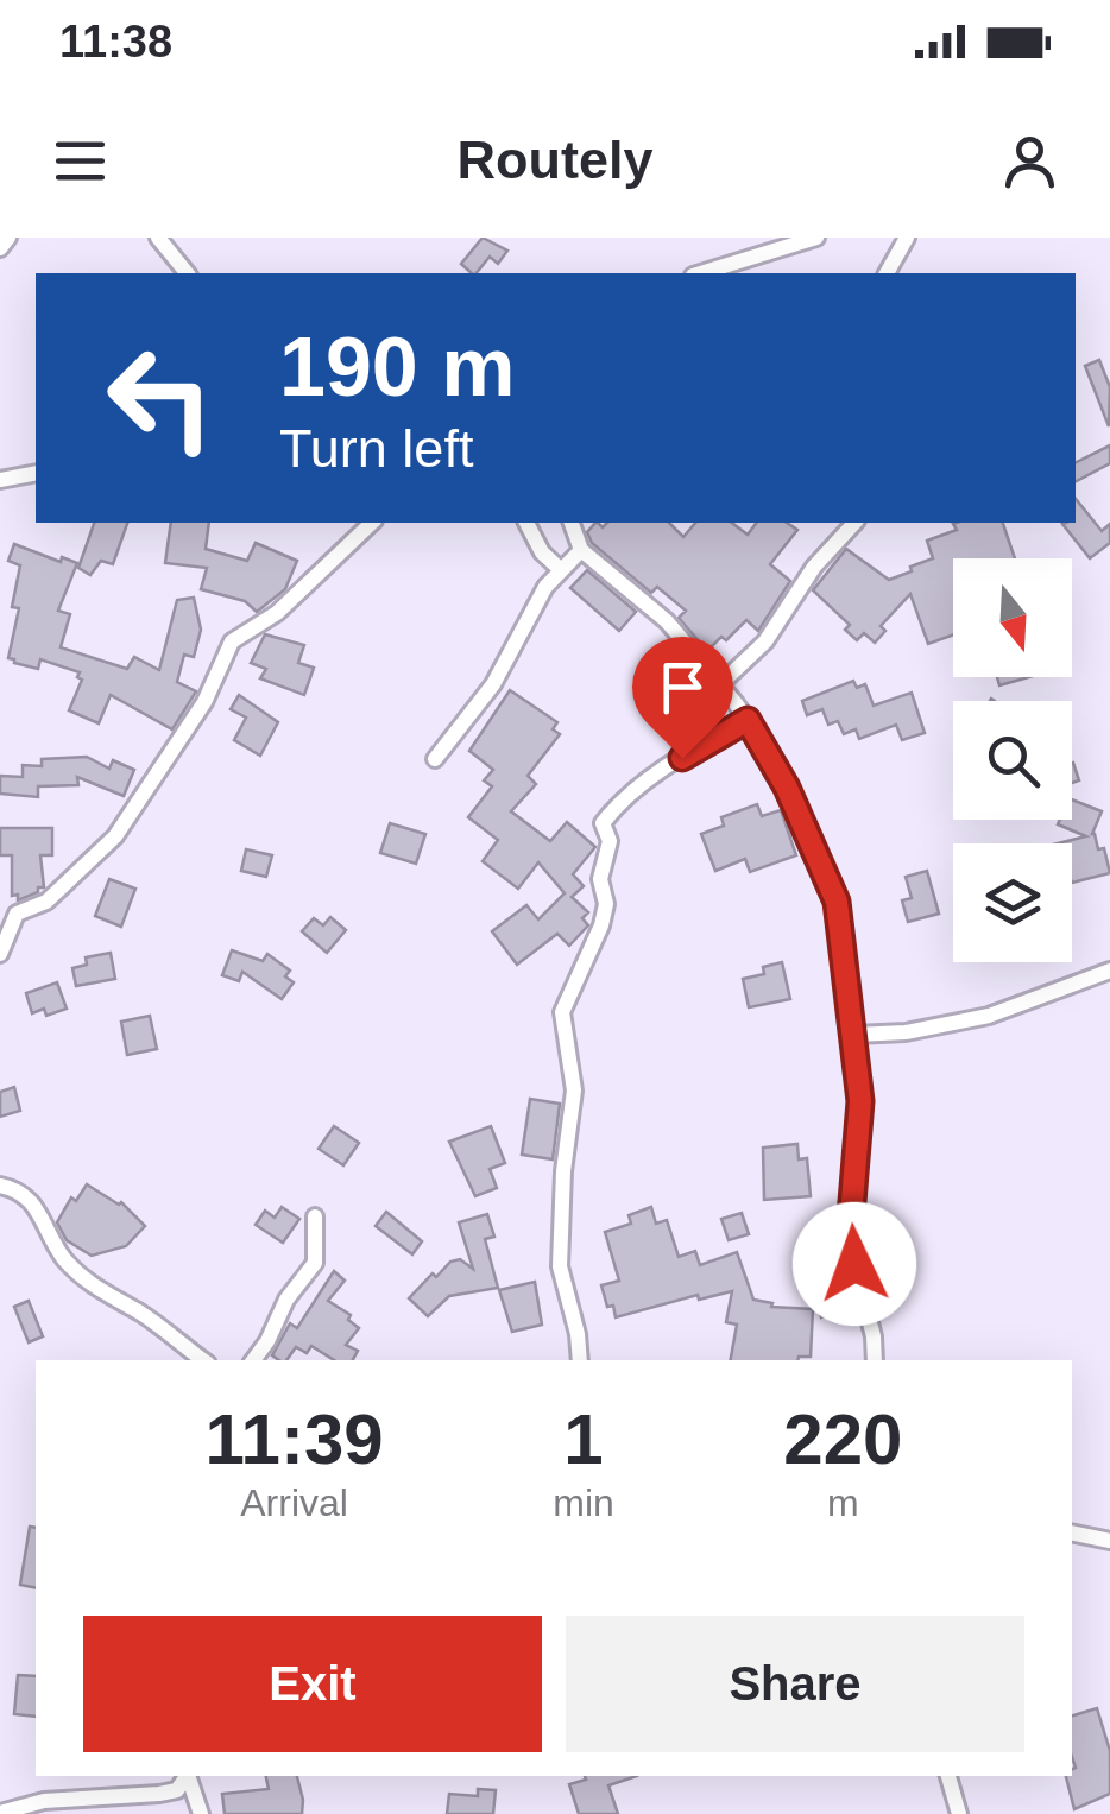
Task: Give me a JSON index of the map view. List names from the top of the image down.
{
  "north": "bottom",
  "page": {
    "status": "11:38",
    "header": "Routely",
    "turn": ["190 m", "Turn left"],
    "eta": [
      "11:39",
      "Arrival",
      "1",
      "min",
      "220",
      "m"
    ],
    "buttons": ["Exit", "Share"]
  }
}
